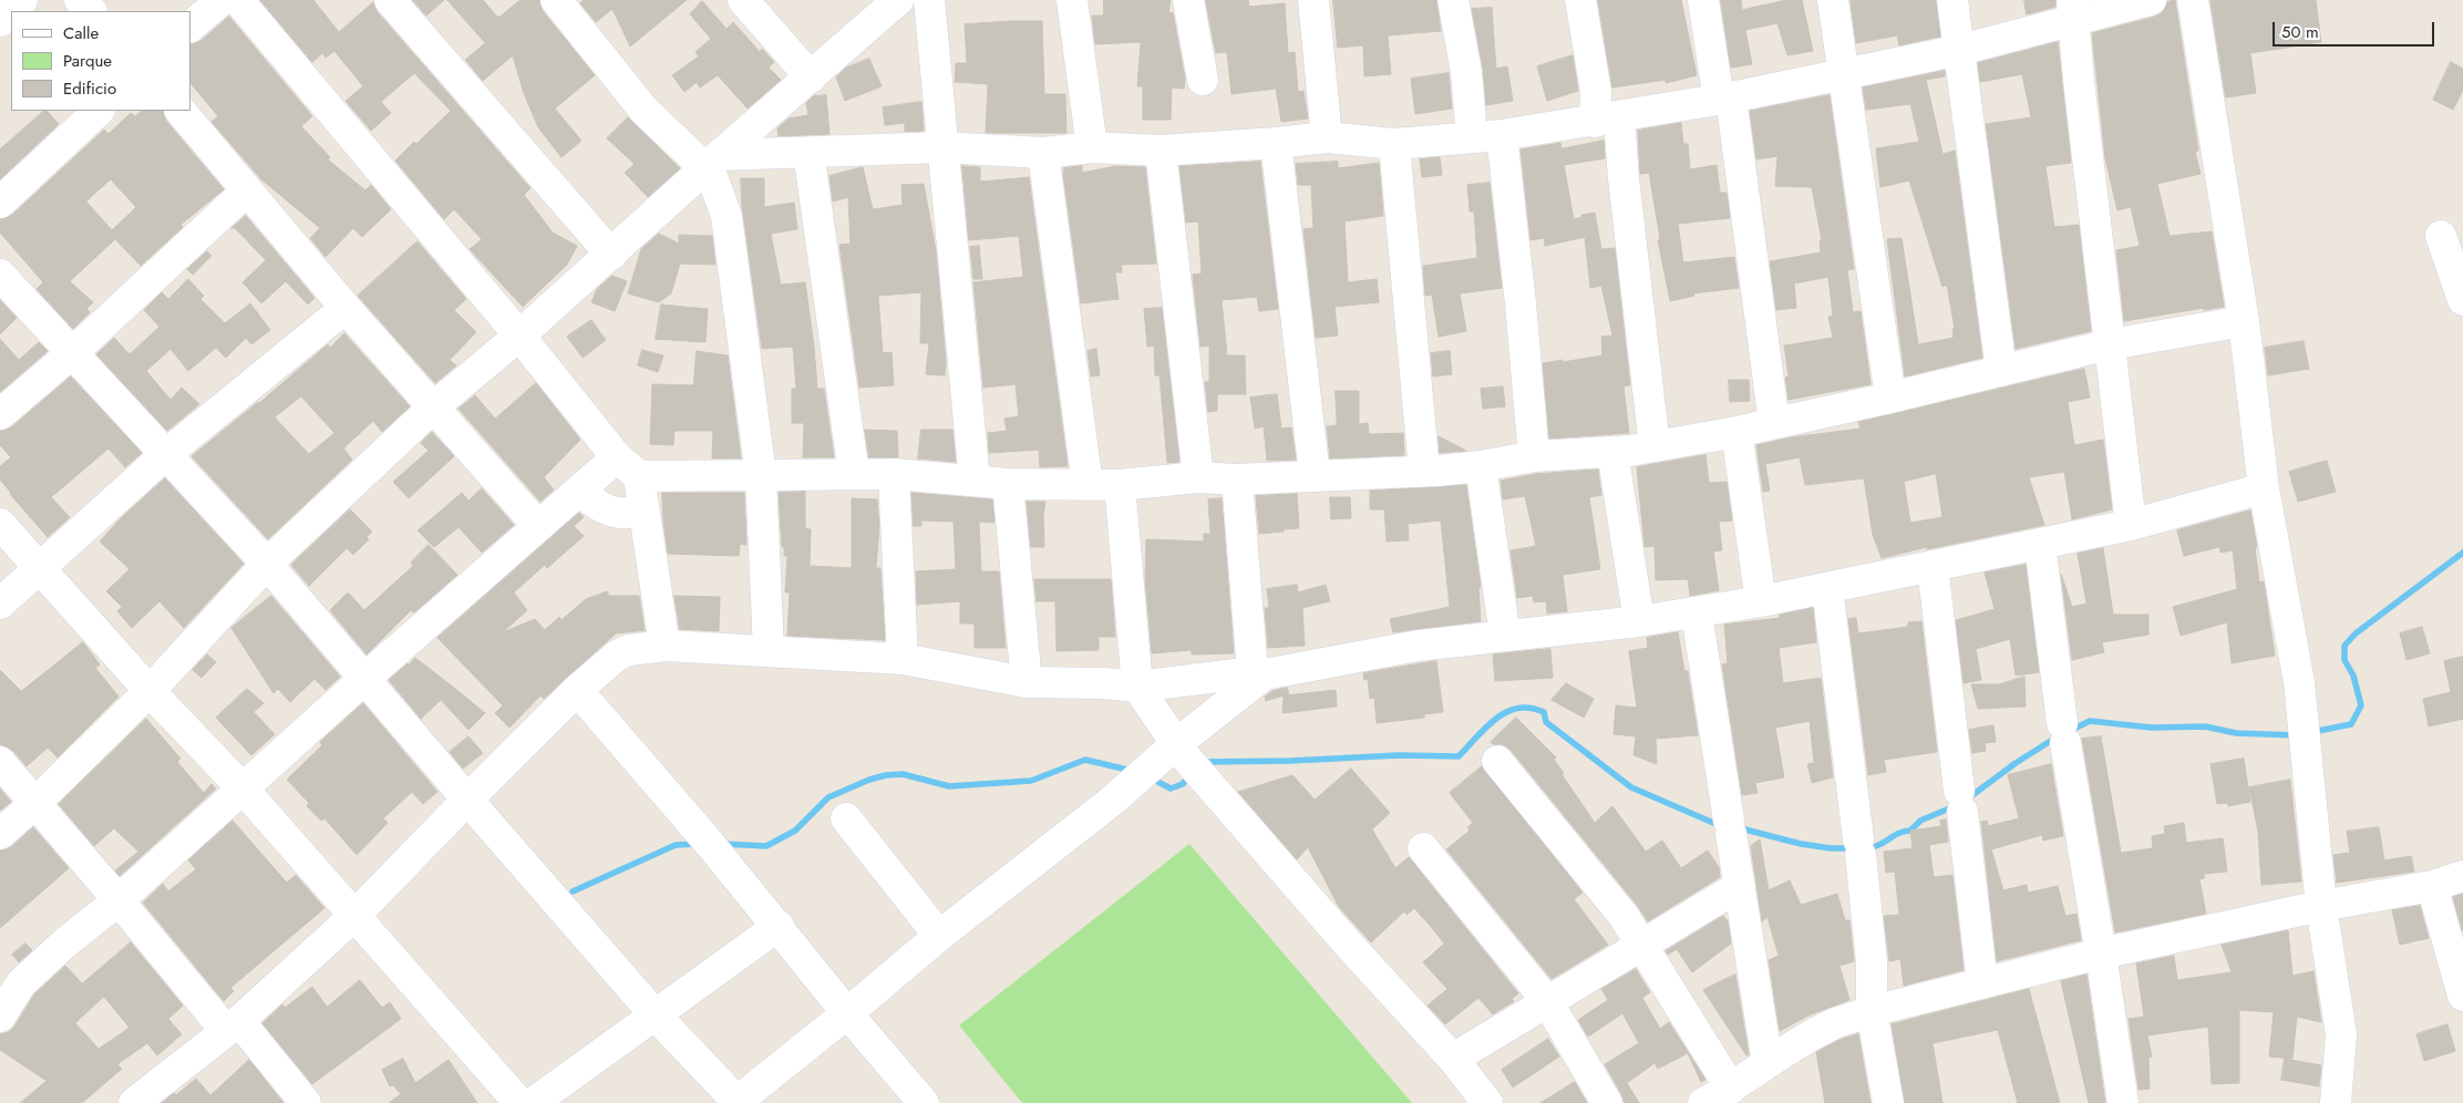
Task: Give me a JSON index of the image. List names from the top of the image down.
{
  "legend": ["Calle", "Parque", "Edificio"],
  "scale_bar": "50 m"
}
